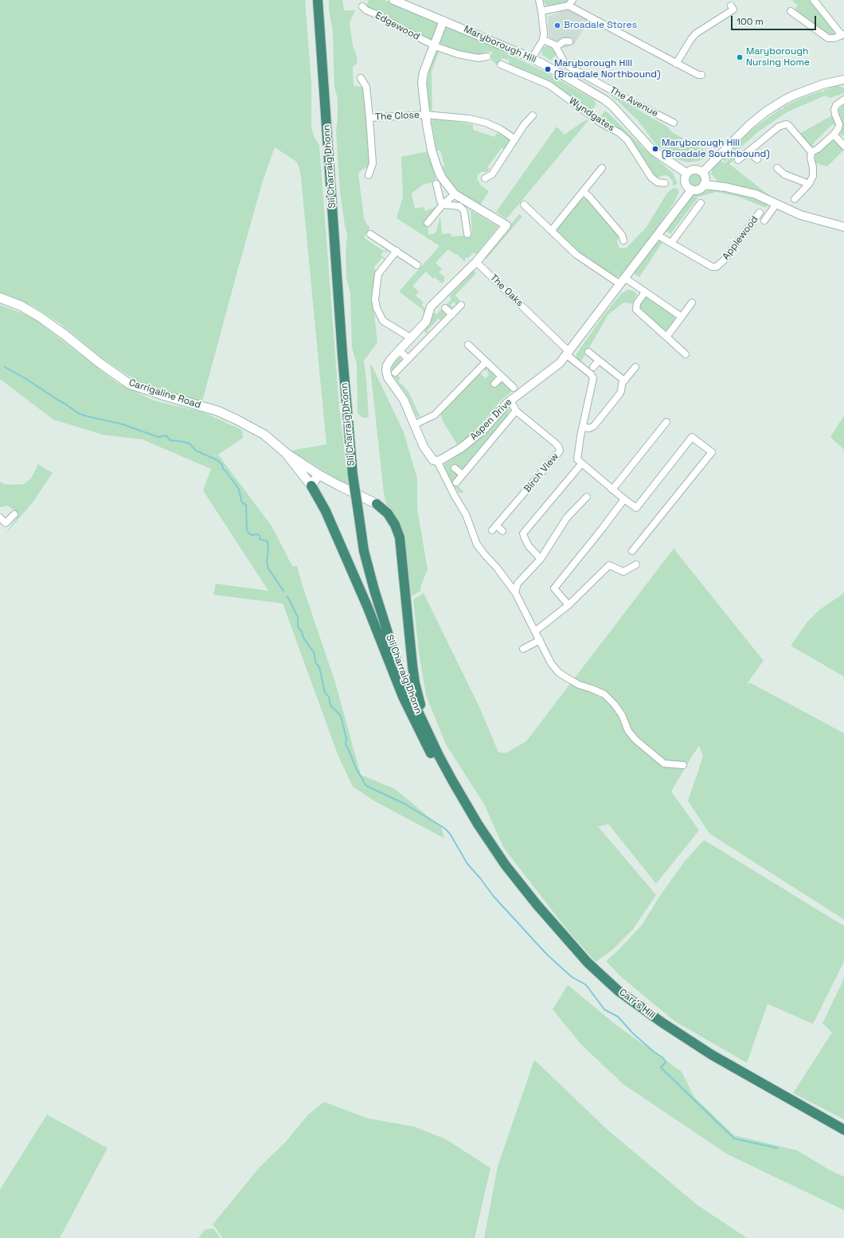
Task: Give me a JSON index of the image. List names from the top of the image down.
{
  "streets": {
    "highway": ["Sli Charraig Dhonn", "Carr's Hill"],
    "main road": ["Carrigaline Road"],
    "street": [
      "Edgewood",
      "Maryborough Hill",
      "The Avenue",
      "Wyndgates",
      "The Close",
      "Applewood",
      "The Oaks",
      "Aspen Drive",
      "Birch View"
    ]
  },
  "crossings": [
    ["Sli Charraig Dhonn", "Carr's Hill"],
    ["Aspen Drive", "Birch View"]
  ],
  "places": [
    "Broadale Stores",
    "Maryborough Nursing Home",
    "Maryborough Hill (Broadale Northbound)",
    "Maryborough Hill (Broadale Southbound)"
  ],
  "scale_bar": "100 m"
}
